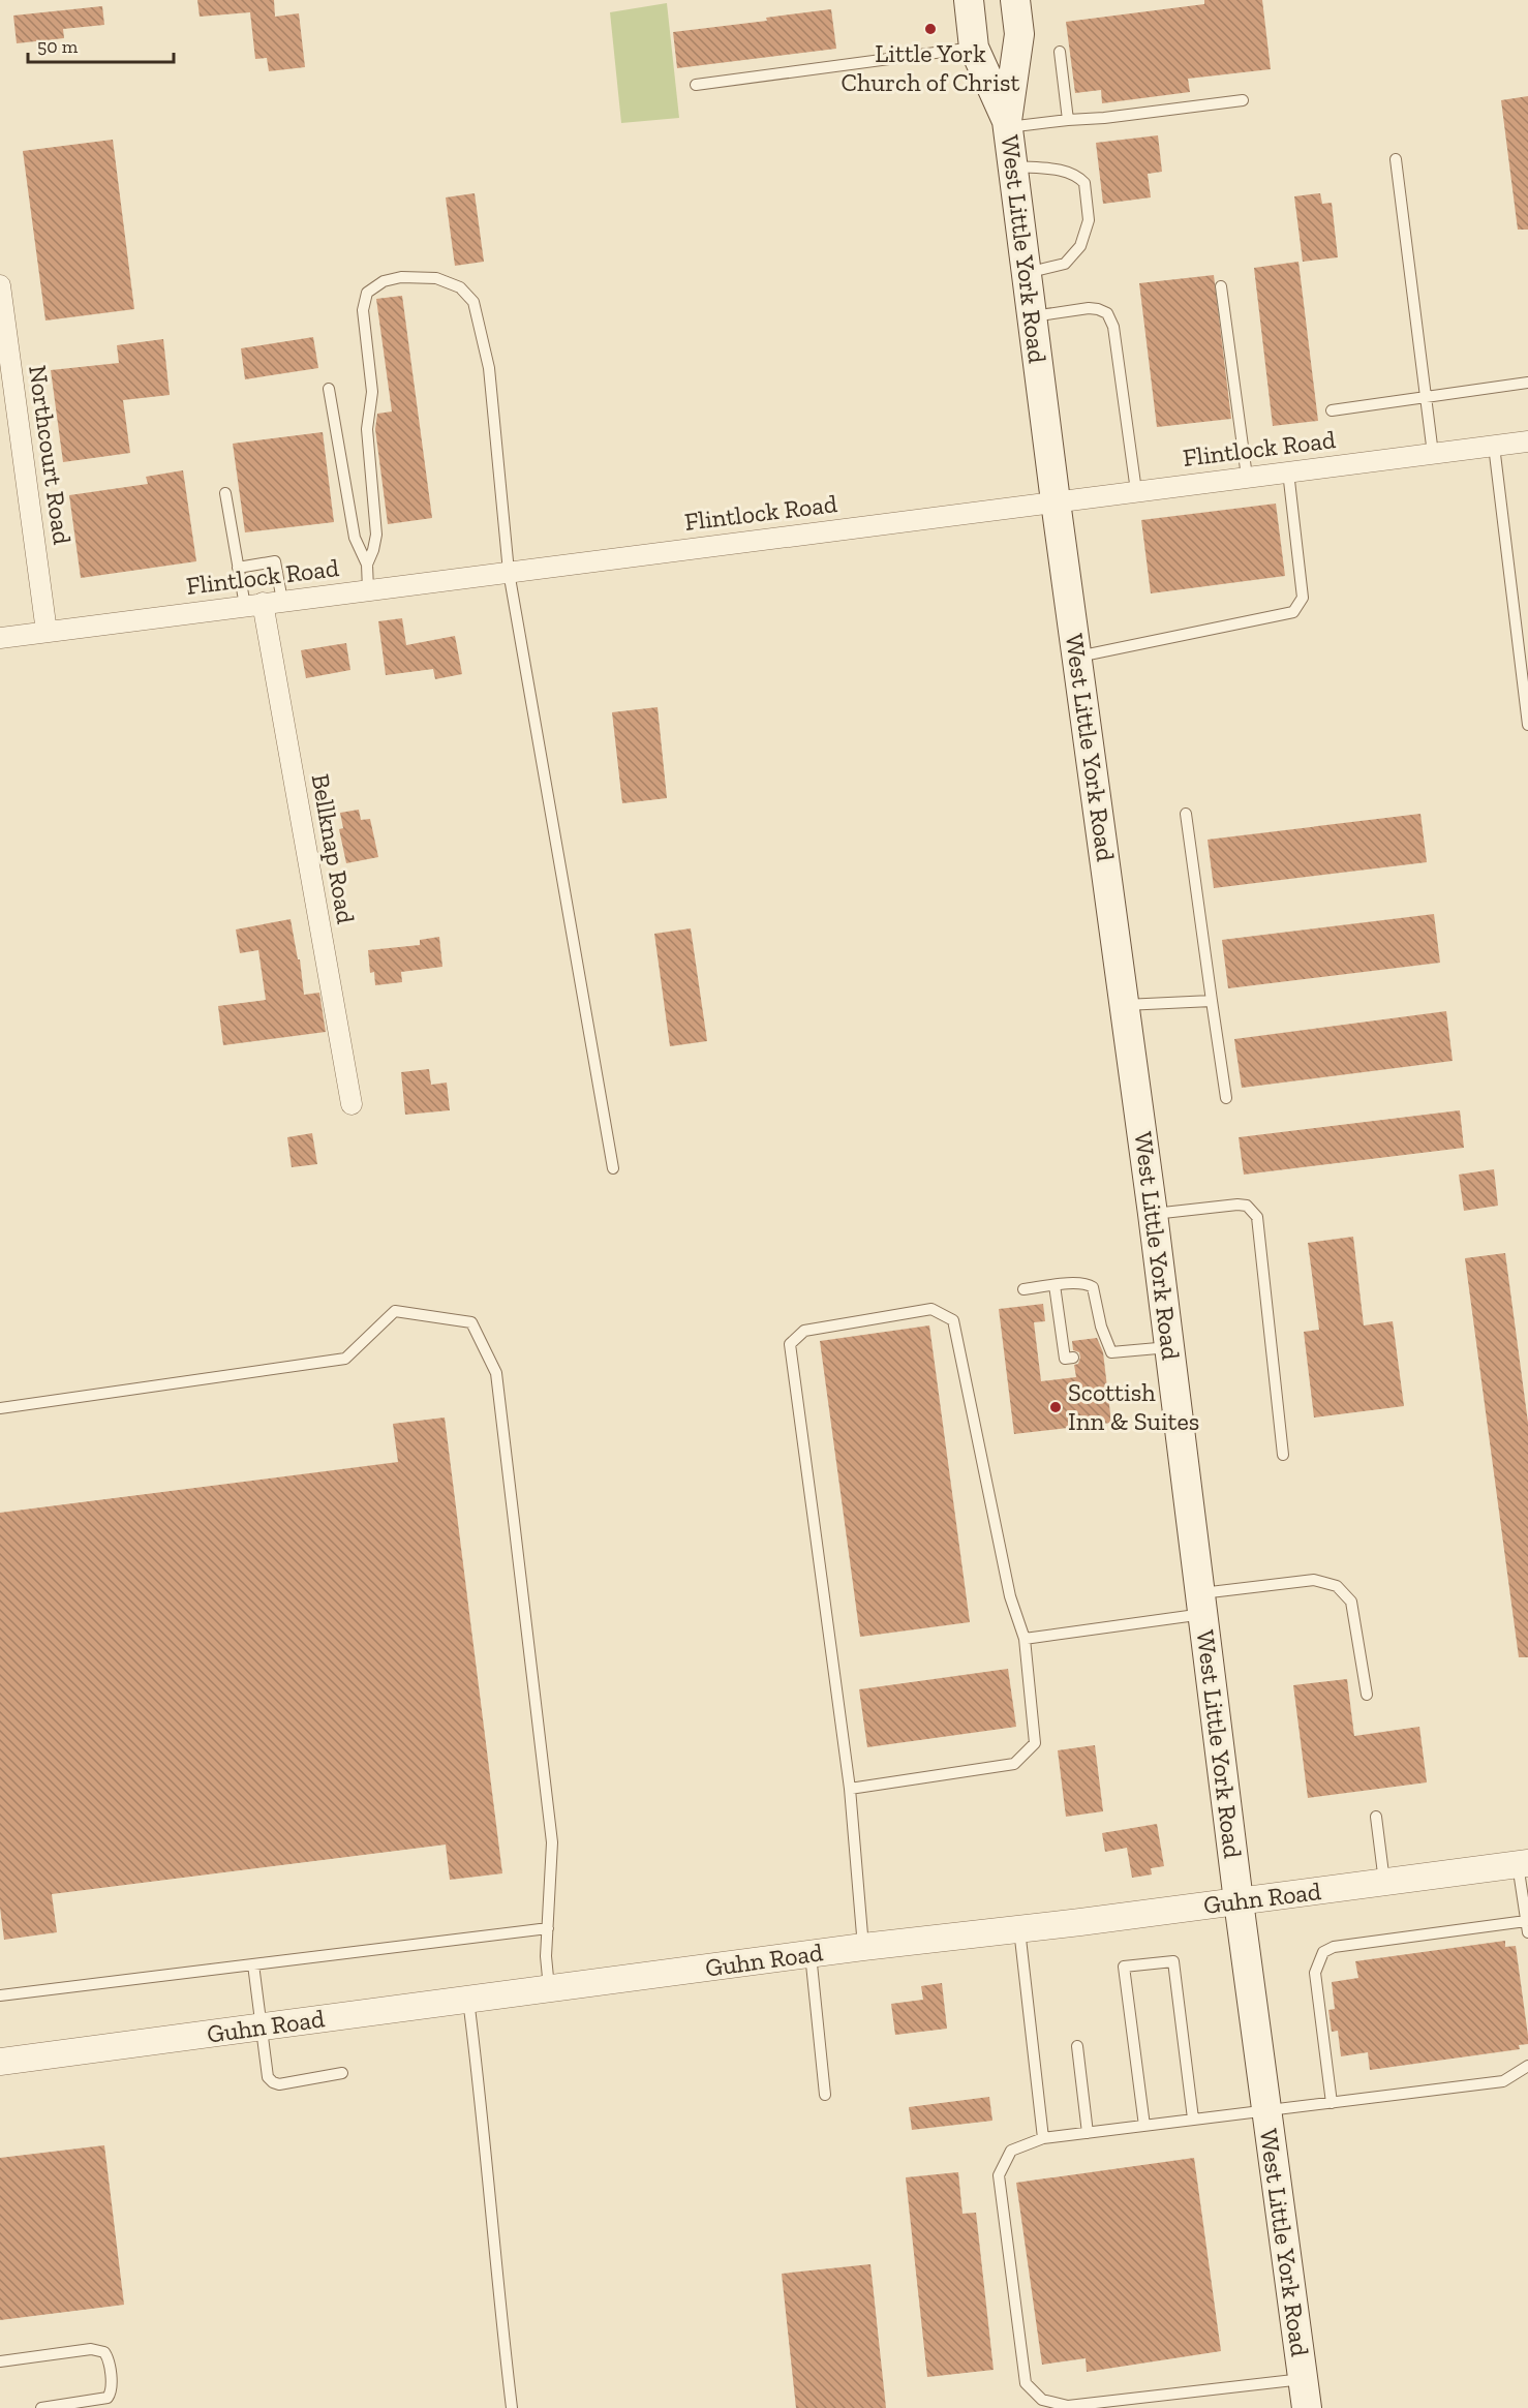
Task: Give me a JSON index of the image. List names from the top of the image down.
{
  "streets": {
    "main road": ["West Little York Road"],
    "street": [
      "Flintlock Road",
      "Northcourt Road",
      "Bellknap Road",
      "Guhn Road"
    ]
  },
  "crossings": [
    ["West Little York Road", "Flintlock Road"],
    ["West Little York Road", "Guhn Road"],
    ["Flintlock Road", "Northcourt Road"],
    ["Flintlock Road", "Bellknap Road"]
  ],
  "places": ["Little York Church of Christ", "Scottish Inn & Suites"],
  "scale_bar": "50 m"
}
